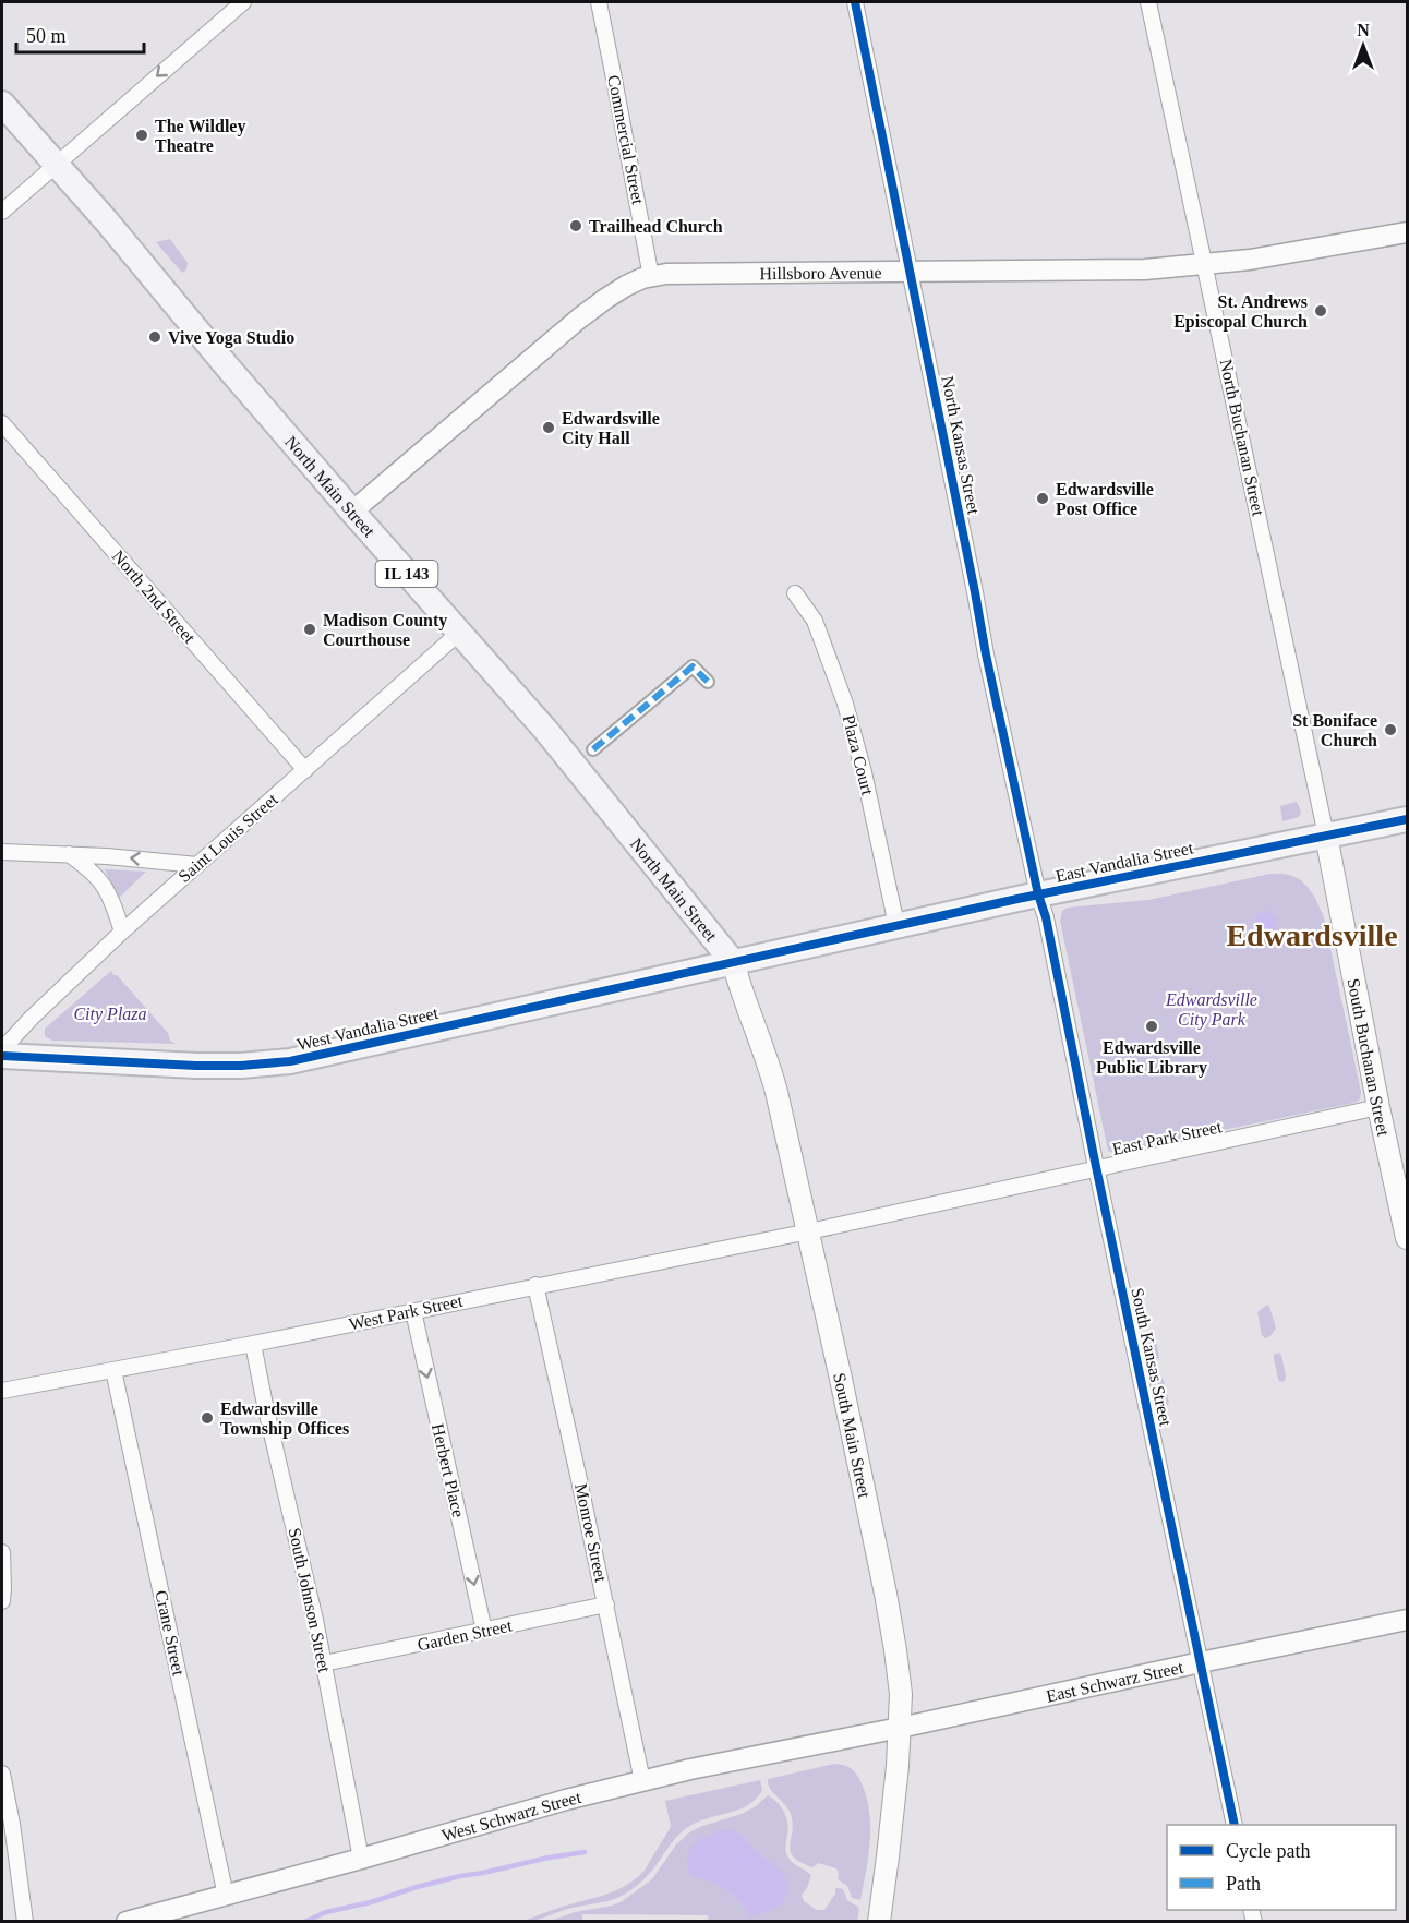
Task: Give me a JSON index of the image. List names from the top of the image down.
{
  "streets": {
    "main road": [
      "North Main Street",
      "IL 143",
      "East Vandalia Street",
      "West Vandalia Street",
      "South Buchanan Street",
      "South Main Street"
    ],
    "street": [
      "Commercial Street",
      "Hillsboro Avenue",
      "North Buchanan Street",
      "North Kansas Street",
      "North 2nd Street",
      "Plaza Court",
      "Saint Louis Street",
      "East Park Street",
      "West Park Street",
      "South Kansas Street",
      "Herbert Place",
      "Monroe Street",
      "South Johnson Street",
      "Crane Street",
      "Garden Street",
      "East Schwarz Street",
      "West Schwarz Street"
    ]
  },
  "crossings": [
    ["Commercial Street", "Hillsboro Avenue"],
    ["Hillsboro Avenue", "North Buchanan Street"],
    ["Hillsboro Avenue", "North Kansas Street"],
    ["Hillsboro Avenue", "North Main Street"],
    ["North Buchanan Street", "East Vandalia Street"],
    ["North Buchanan Street", "South Buchanan Street"],
    ["North Kansas Street", "East Vandalia Street"],
    ["North Kansas Street", "South Kansas Street"],
    ["North Main Street", "Saint Louis Street"],
    ["North Main Street", "East Vandalia Street"],
    ["North Main Street", "West Vandalia Street"],
    ["North Main Street", "South Main Street"],
    ["North 2nd Street", "Saint Louis Street"],
    ["Plaza Court", "East Vandalia Street"],
    ["East Vandalia Street", "West Vandalia Street"],
    ["East Vandalia Street", "South Buchanan Street"],
    ["East Vandalia Street", "South Kansas Street"],
    ["East Vandalia Street", "South Main Street"],
    ["West Vandalia Street", "South Main Street"],
    ["South Buchanan Street", "East Park Street"],
    ["East Park Street", "West Park Street"],
    ["East Park Street", "South Kansas Street"],
    ["East Park Street", "South Main Street"],
    ["West Park Street", "South Main Street"],
    ["West Park Street", "Herbert Place"],
    ["West Park Street", "Monroe Street"],
    ["West Park Street", "South Johnson Street"],
    ["West Park Street", "Crane Street"],
    ["South Kansas Street", "East Schwarz Street"],
    ["South Main Street", "East Schwarz Street"],
    ["South Main Street", "West Schwarz Street"],
    ["Herbert Place", "Garden Street"],
    ["Monroe Street", "Garden Street"],
    ["Monroe Street", "West Schwarz Street"],
    ["South Johnson Street", "Garden Street"],
    ["South Johnson Street", "West Schwarz Street"],
    ["Crane Street", "West Schwarz Street"],
    ["East Schwarz Street", "West Schwarz Street"]
  ],
  "one_way": ["Herbert Place"],
  "districts": ["Edwardsville"],
  "parks": ["Edwardsville City Park", "City Plaza"],
  "places": [
    "The Wildley Theatre",
    "Trailhead Church",
    "St. Andrews Episcopal Church",
    "Vive Yoga Studio",
    "Edwardsville City Hall",
    "Edwardsville Post Office",
    "Madison County Courthouse",
    "St Boniface Church",
    "Edwardsville Public Library",
    "Edwardsville Township Offices"
  ],
  "legend": ["Cycle path", "Path"],
  "scale_bar": "50 m",
  "north": "top"
}
